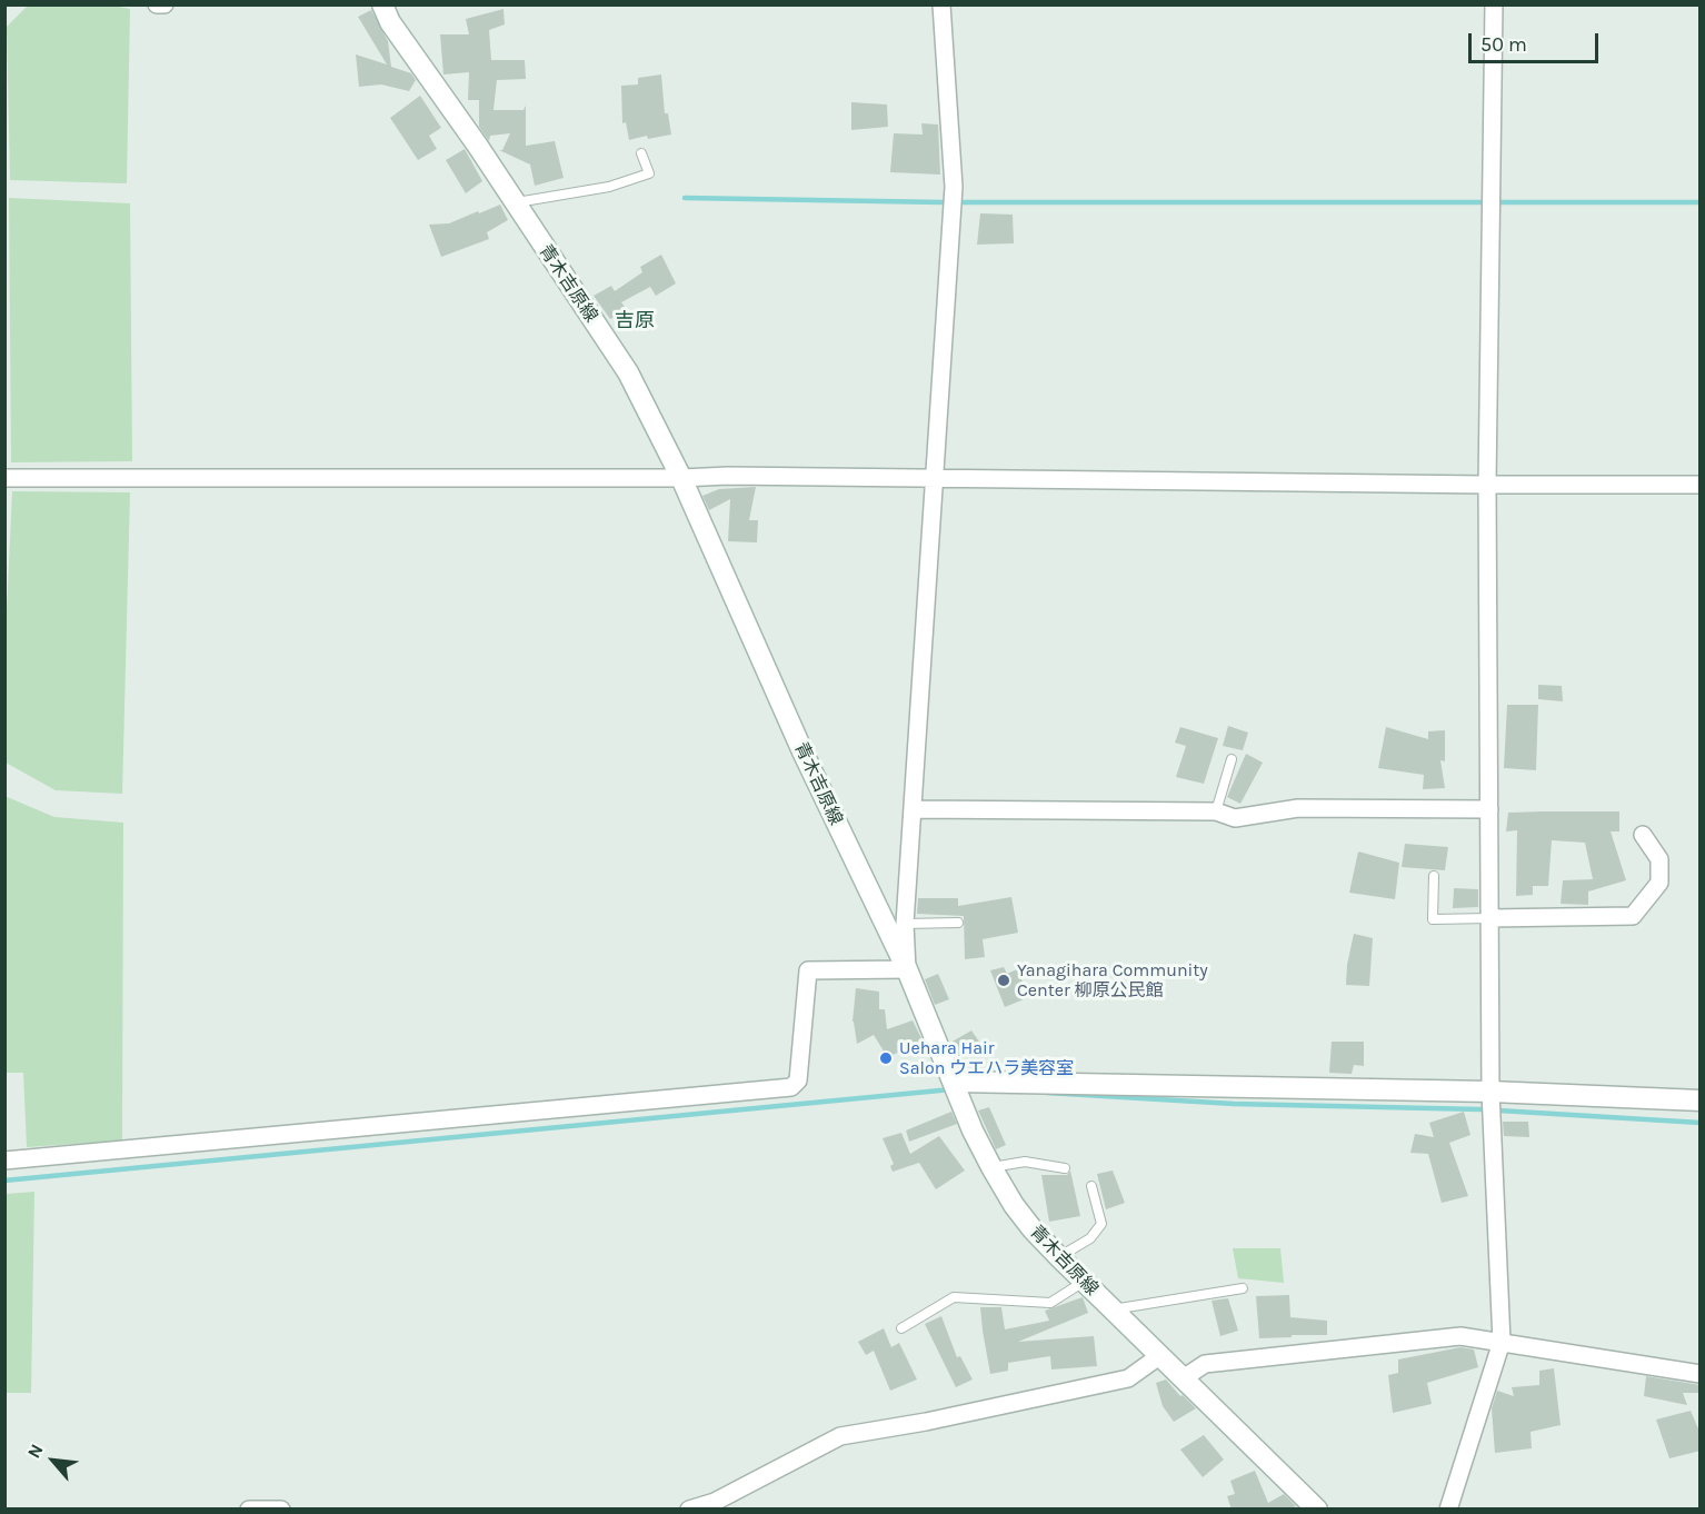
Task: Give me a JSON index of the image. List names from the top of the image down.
{
  "streets": {
    "main road": ["青木吉原線"]
  },
  "districts": ["吉原"],
  "places": ["Yanagihara Community Center 柳原公民館", "Uehara Hair Salon ウエハラ美容室"],
  "scale_bar": "50 m",
  "north": "top left"
}
